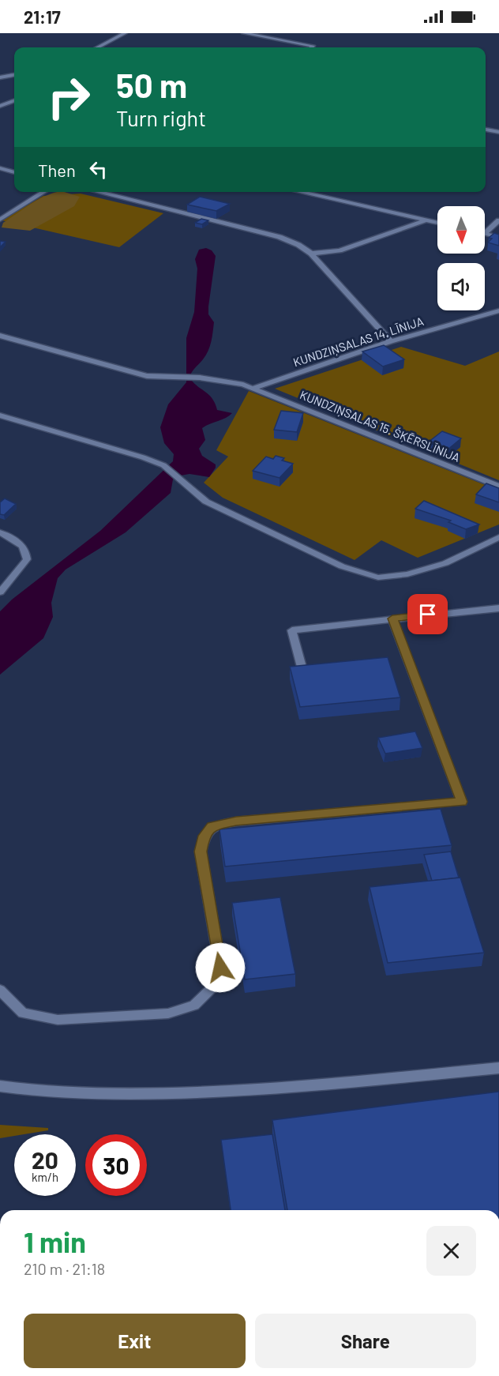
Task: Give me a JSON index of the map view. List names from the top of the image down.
{
  "streets": {
    "street": ["KUNDZIŅSALAS 14. LĪNIJA", "KUNDZIŅSALAS 15. ŠĶĒRSLĪNIJA"]
  },
  "crossings": [
    ["KUNDZIŅSALAS 14. LĪNIJA", "KUNDZIŅSALAS 15. ŠĶĒRSLĪNIJA"]
  ],
  "north": "bottom",
  "page": {
    "status": "21:17",
    "turn": ["50 m", "Turn right"],
    "then": "Then",
    "speed": "20 km/h",
    "limit": "30",
    "heading": ["1 min", "210 m · 21:18"],
    "buttons": ["Exit", "Share"]
  }
}
